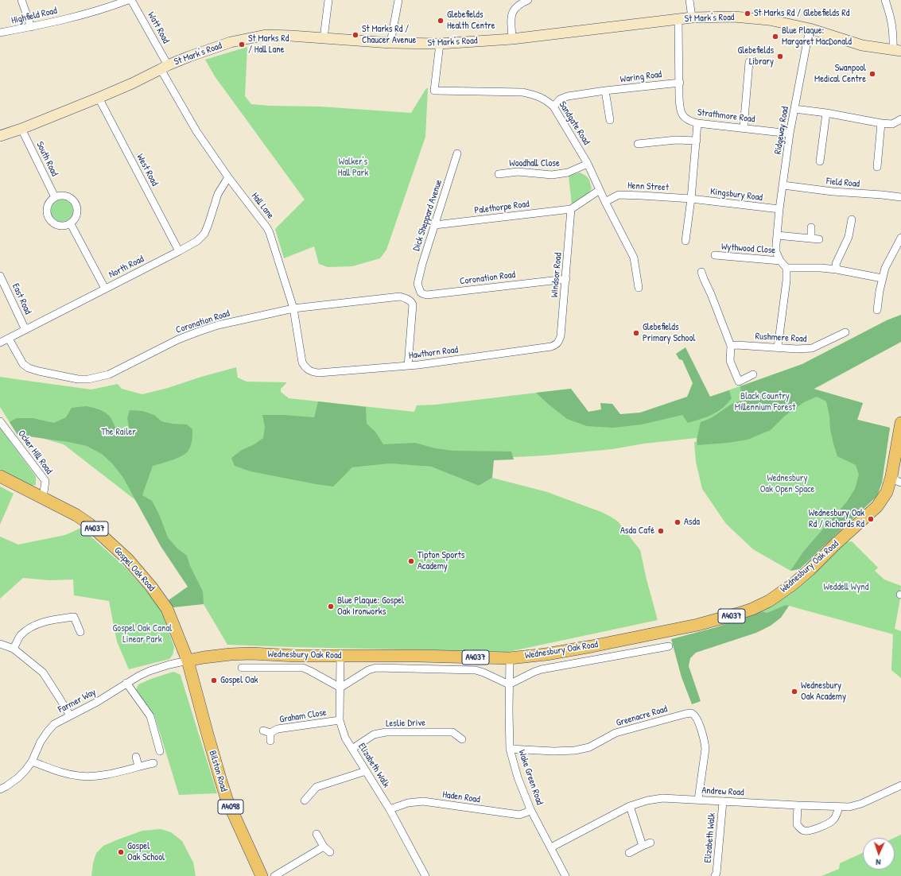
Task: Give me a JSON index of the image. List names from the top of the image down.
{
  "streets": {
    "main road": [
      "A4037",
      "Wednesbury Oak Road",
      "Gospel Oak Road",
      "Bilston Road",
      "A4098"
    ],
    "street": [
      "Highfield Road",
      "St Mark's Road",
      "Watt Road",
      "Waring Road",
      "Strathmore Road",
      "Sandgate Road",
      "Ridgeway Road",
      "South Road",
      "Woodhall Close",
      "West Road",
      "Field Road",
      "Henn Street",
      "Kingsbury Road",
      "Hall Lane",
      "Palethorpe Road",
      "Dick Sheppard Avenue",
      "Wythwood Close",
      "North Road",
      "Windsor Road",
      "Coronation Road",
      "East Road",
      "Rushmere Road",
      "Hawthorn Road",
      "Ocker Hill Road",
      "Farmer Way",
      "Graham Close",
      "Greenacre Road",
      "Leslie Drive",
      "Elizabeth Walk",
      "Wake Green Road",
      "Andrew Road",
      "Haden Road"
    ]
  },
  "crossings": [
    ["St Mark's Road", "Watt Road"],
    ["St Mark's Road", "Strathmore Road"],
    ["St Mark's Road", "Sandgate Road"],
    ["St Mark's Road", "Ridgeway Road"],
    ["St Mark's Road", "South Road"],
    ["St Mark's Road", "West Road"],
    ["St Mark's Road", "Hall Lane"],
    ["Watt Road", "Hall Lane"],
    ["Waring Road", "Strathmore Road"],
    ["Waring Road", "Sandgate Road"],
    ["Strathmore Road", "Ridgeway Road"],
    ["Sandgate Road", "Woodhall Close"],
    ["Sandgate Road", "Henn Street"],
    ["Ridgeway Road", "Field Road"],
    ["Ridgeway Road", "Kingsbury Road"],
    ["Ridgeway Road", "Wythwood Close"],
    ["West Road", "North Road"],
    ["Henn Street", "Kingsbury Road"],
    ["Hall Lane", "North Road"],
    ["Hall Lane", "Coronation Road"],
    ["Hall Lane", "Hawthorn Road"],
    ["Palethorpe Road", "Dick Sheppard Avenue"],
    ["Palethorpe Road", "Windsor Road"],
    ["Dick Sheppard Avenue", "Coronation Road"],
    ["North Road", "Coronation Road"],
    ["North Road", "East Road"],
    ["Windsor Road", "Coronation Road"],
    ["Windsor Road", "Hawthorn Road"],
    ["Coronation Road", "Hawthorn Road"],
    ["Ocker Hill Road", "Gospel Oak Road"],
    ["A4037", "Wednesbury Oak Road"],
    ["Wednesbury Oak Road", "Gospel Oak Road"],
    ["Wednesbury Oak Road", "Farmer Way"],
    ["Wednesbury Oak Road", "Elizabeth Walk"],
    ["Wednesbury Oak Road", "Bilston Road"],
    ["Wednesbury Oak Road", "Wake Green Road"],
    ["Gospel Oak Road", "Farmer Way"],
    ["Gospel Oak Road", "Bilston Road"],
    ["Farmer Way", "Bilston Road"],
    ["Graham Close", "Elizabeth Walk"],
    ["Greenacre Road", "Wake Green Road"],
    ["Greenacre Road", "Andrew Road"],
    ["Leslie Drive", "Elizabeth Walk"],
    ["Elizabeth Walk", "Andrew Road"],
    ["Elizabeth Walk", "Haden Road"],
    ["Wake Green Road", "Andrew Road"],
    ["Wake Green Road", "Haden Road"]
  ],
  "parks": [
    "Walker's Hall Park",
    "Black Country Millennium Forest",
    "The Railer",
    "Wednesbury Oak Open Space",
    "Weddell Wynd",
    "Gospel Oak Canal Linear Park"
  ],
  "places": [
    "St Marks Rd / Glebefields Rd",
    "Glebefields Health Centre",
    "St Marks Rd / Chaucer Avenue",
    "Blue Plaque: Margaret MacDonald",
    "St Marks Rd / Hall Lane",
    "Glebefields Library",
    "Swanpool Medical Centre",
    "Glebefields Primary School",
    "Wednesbury Oak Rd / Richards Rd",
    "Asda",
    "Asda Café",
    "Tipton Sports Academy",
    "Blue Plaque: Gospel Oak Ironworks",
    "Gospel Oak",
    "Wednesbury Oak Academy",
    "Gospel Oak School"
  ],
  "north": "bottom"
}
